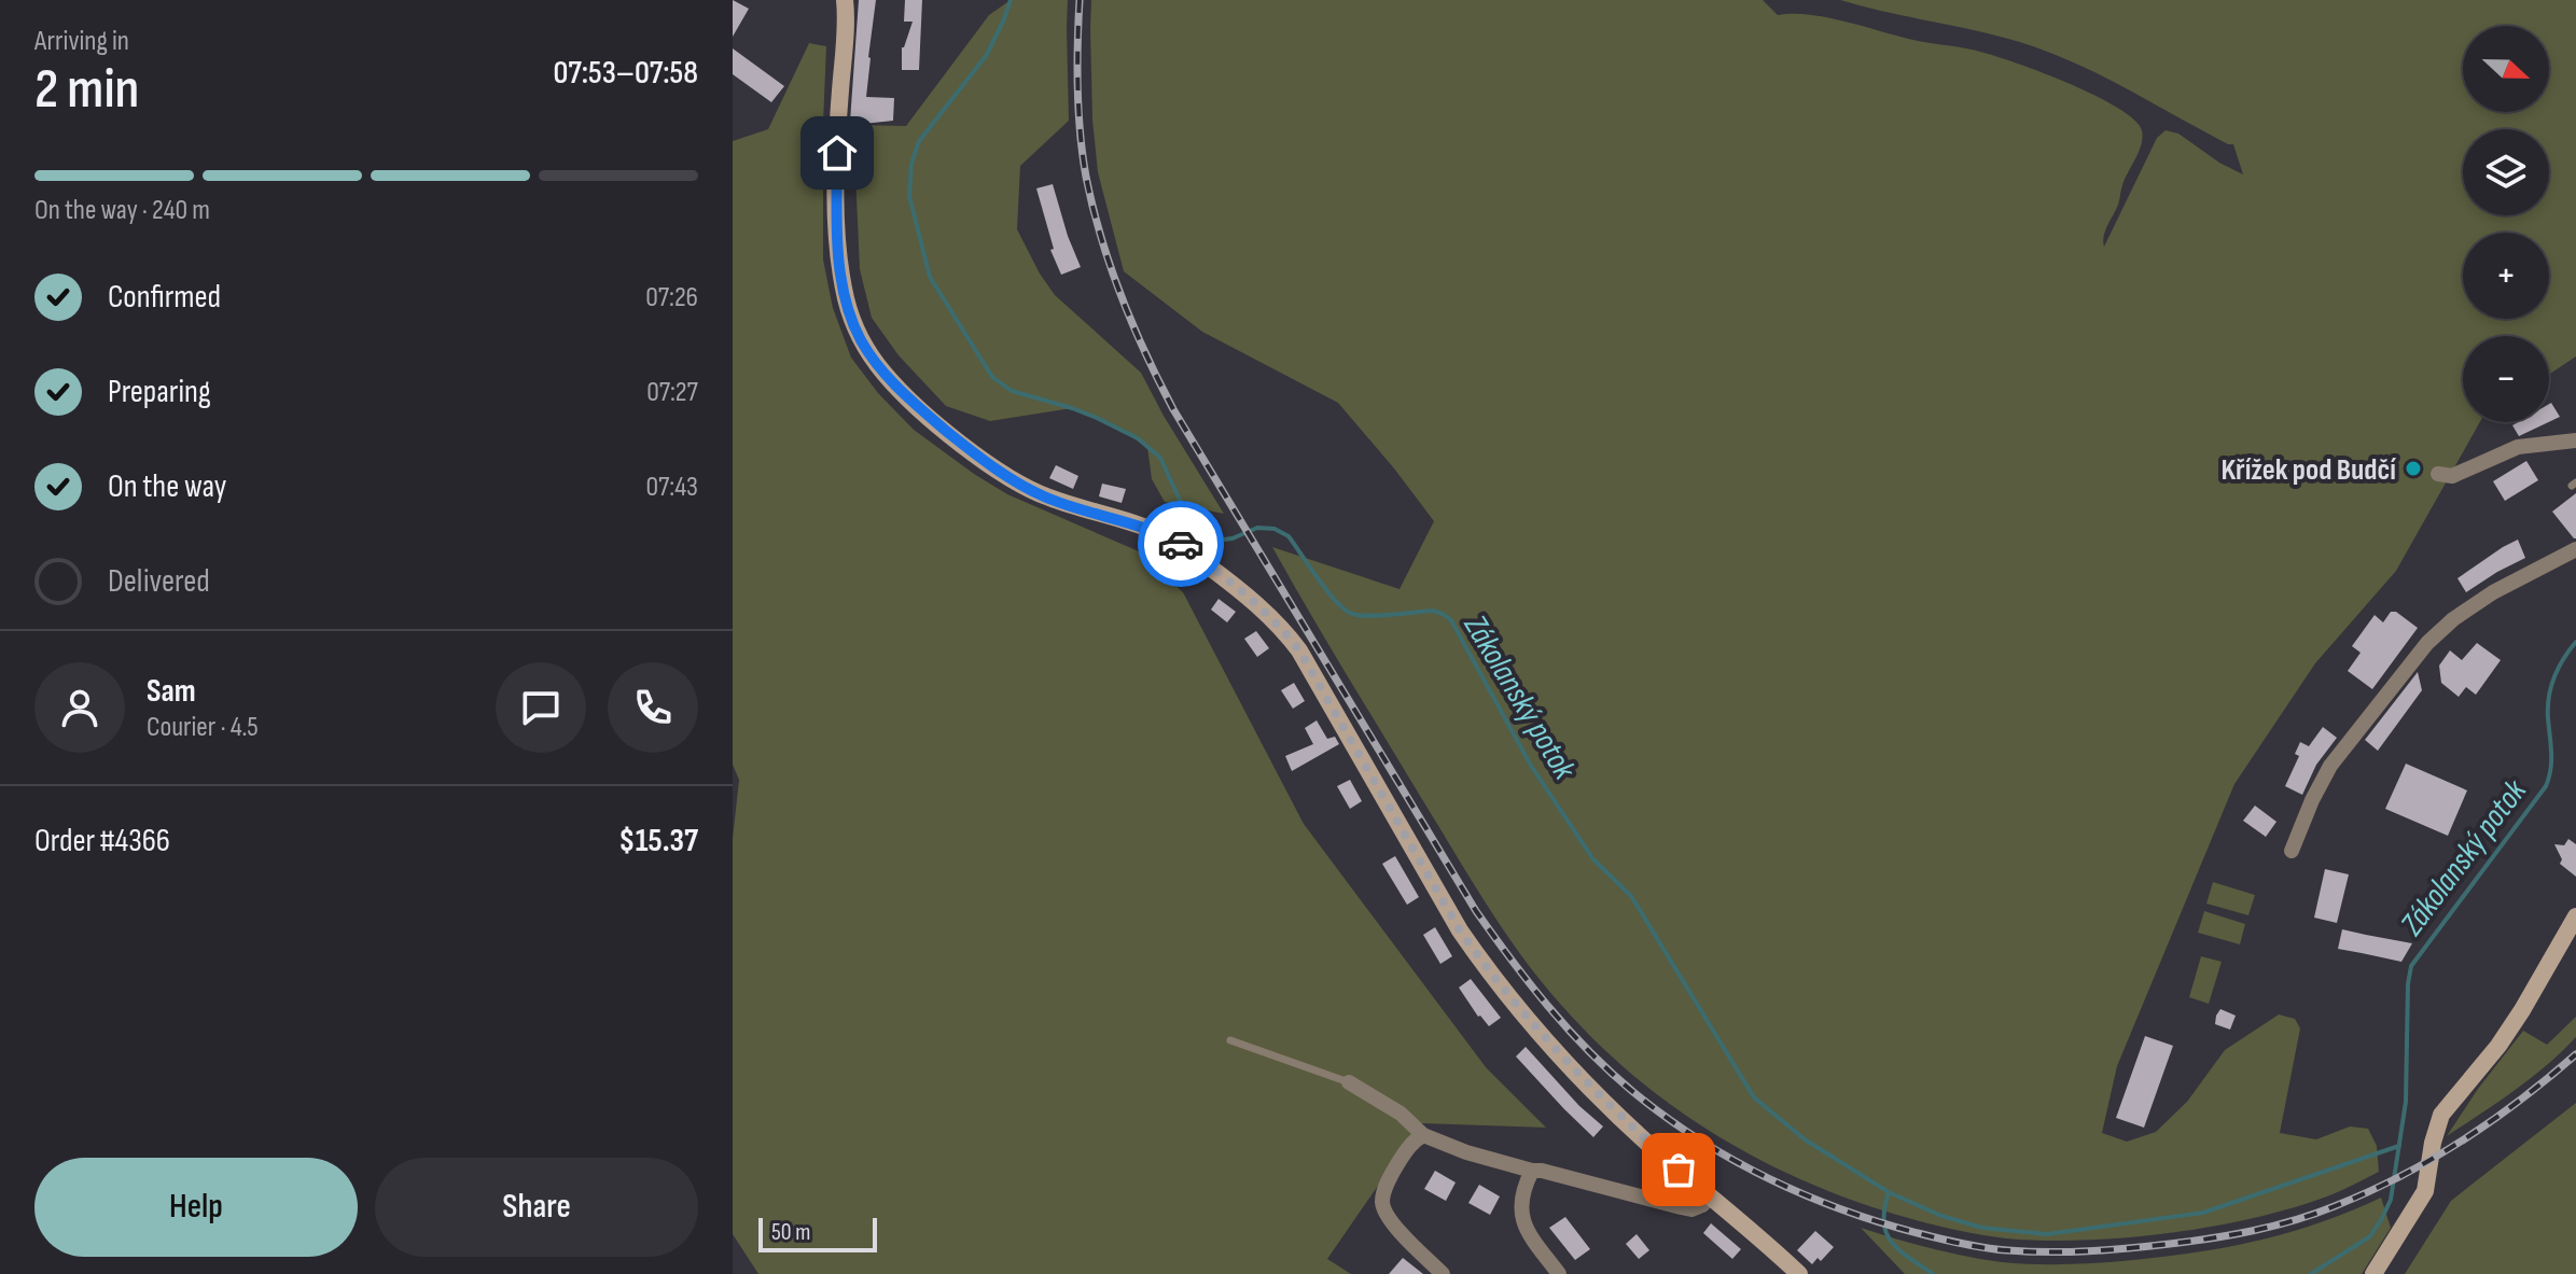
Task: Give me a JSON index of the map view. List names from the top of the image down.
{
  "water": ["Zákolanský potok"],
  "places": ["Křížek pod Budčí"],
  "scale_bar": "50 m",
  "north": "right",
  "page": {
    "heading": ["2 min", "Arriving in", "07:53–07:58"],
    "panel": [
      "Sam",
      "Courier · 4.5",
      "Order #4366",
      "$15.37"
    ],
    "map_buttons": ["+", "−"],
    "bar": "On the way · 240 m",
    "list": [
      ["Confirmed", "07:26"],
      ["Preparing", "07:27"],
      ["On the way", "07:43"],
      "Delivered"
    ],
    "buttons": ["Help", "Share"],
    "scale": "50 m"
  }
}
